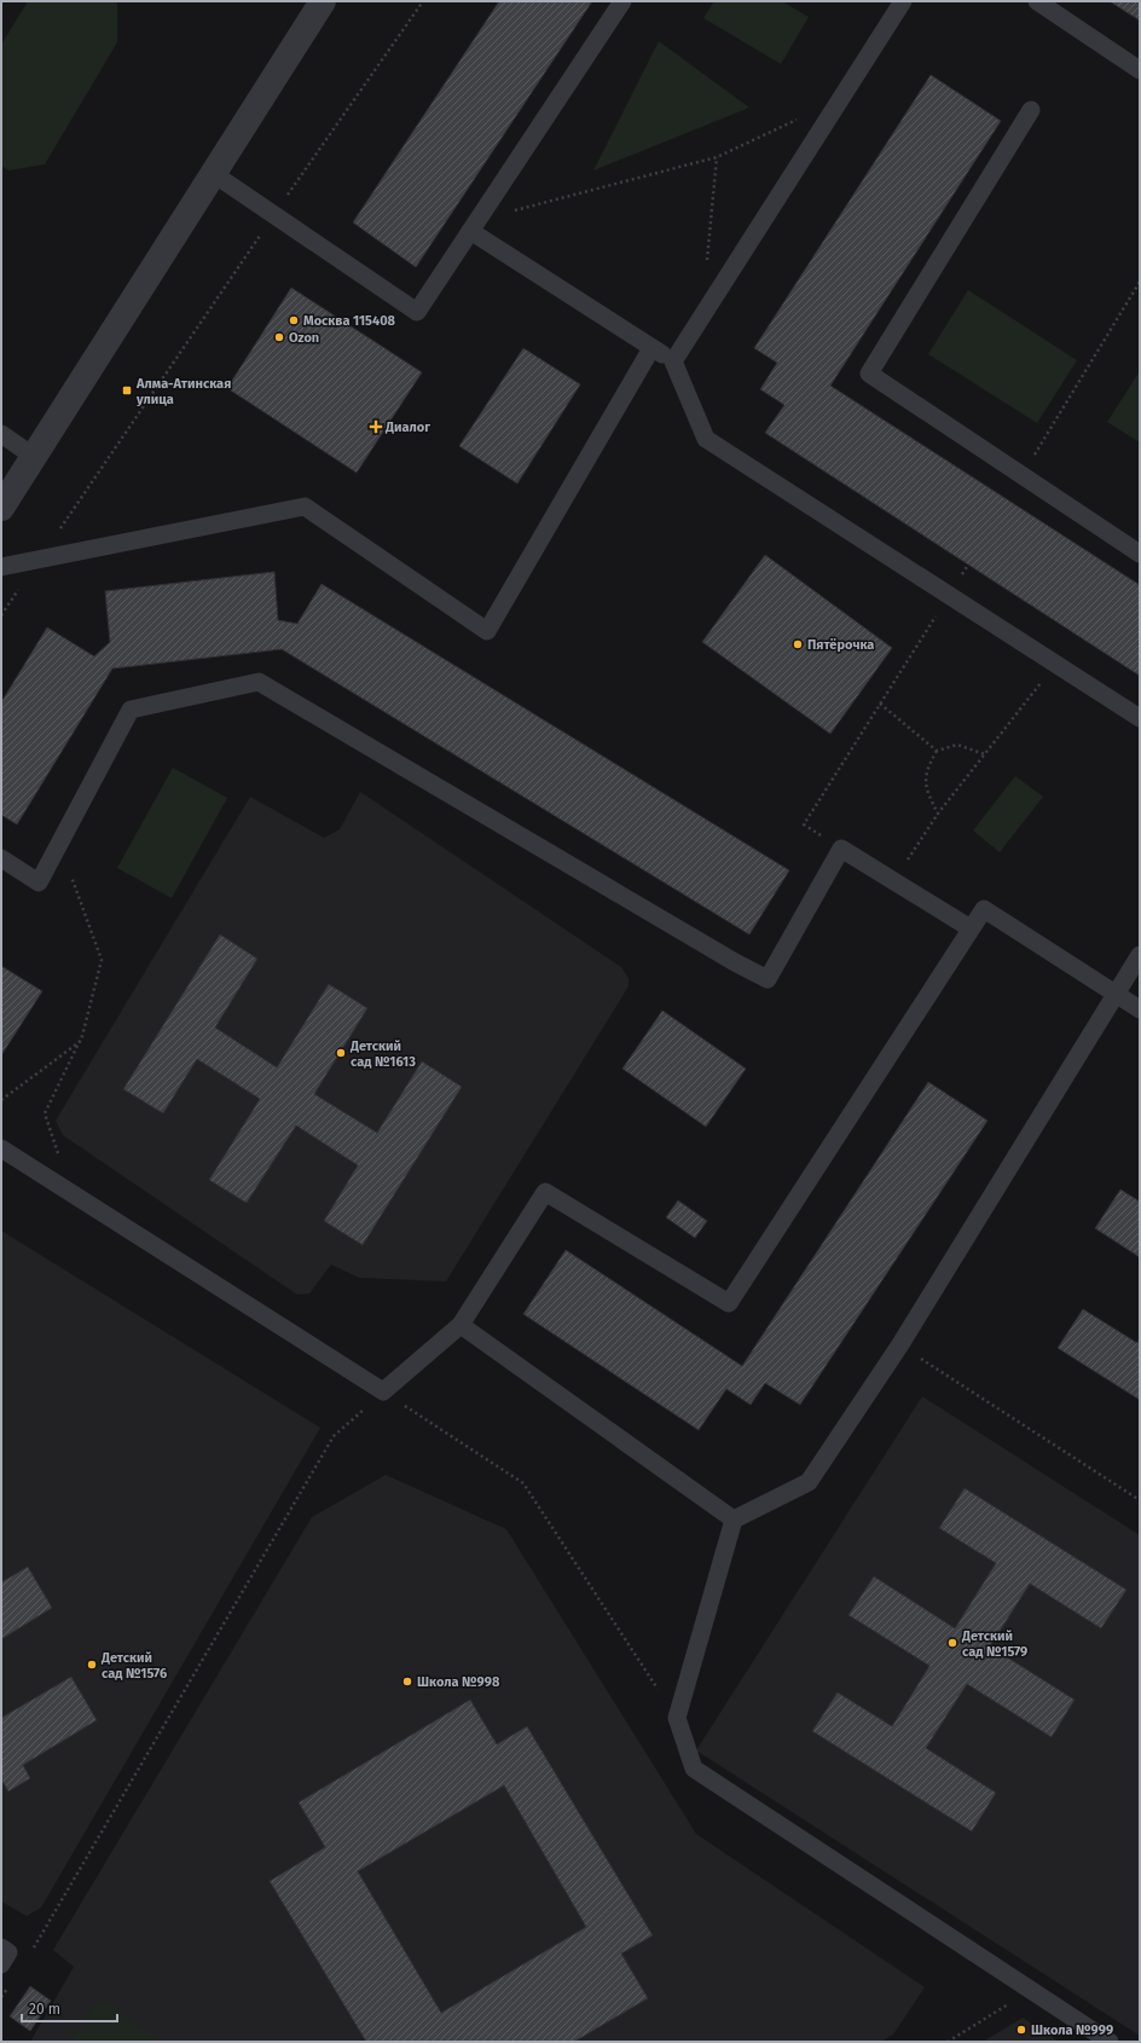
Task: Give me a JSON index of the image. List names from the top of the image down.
{
  "places": {
    "other": [
      "Москва 115408",
      "Ozon",
      "Пятёрочка",
      "Детский сад №1613",
      "Детский сад №1579",
      "Детский сад №1576",
      "Школа №998",
      "Школа №999"
    ],
    "transit": ["Алма-Атинская улица"],
    "health": ["Диалог"]
  },
  "scale_bar": "20 m"
}
